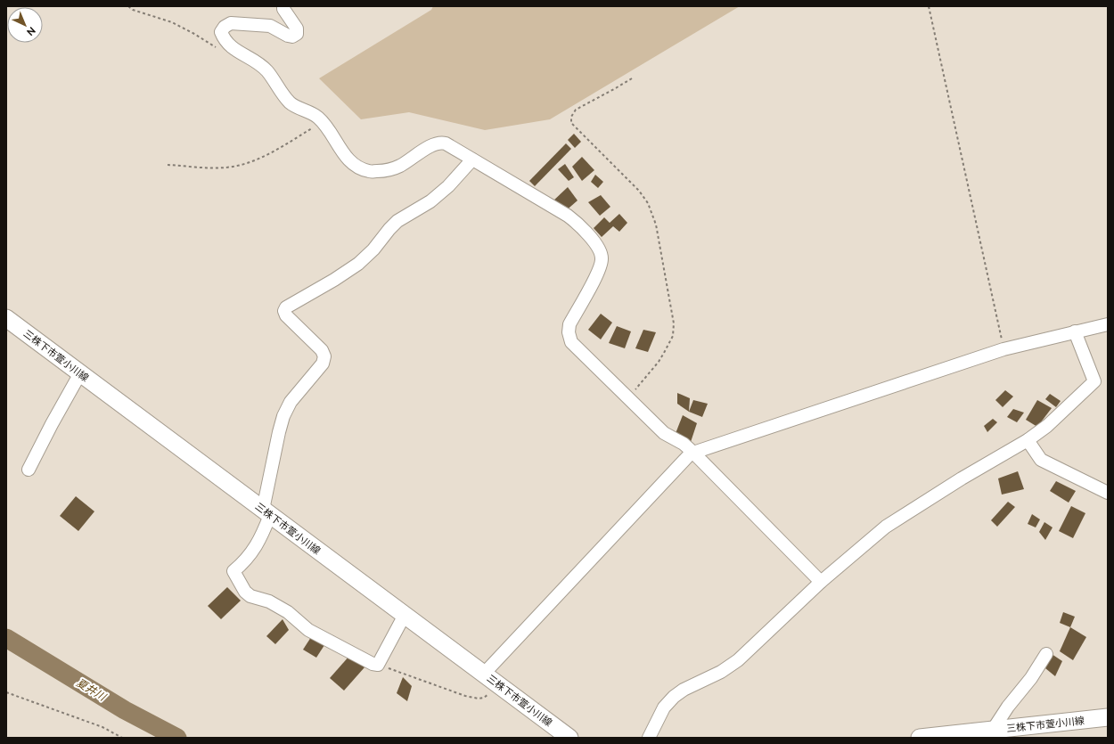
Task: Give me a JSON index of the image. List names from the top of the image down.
{
  "streets": {
    "main road": ["三株下市萱小川線"]
  },
  "water": ["夏井川"],
  "north": "bottom right"
}
